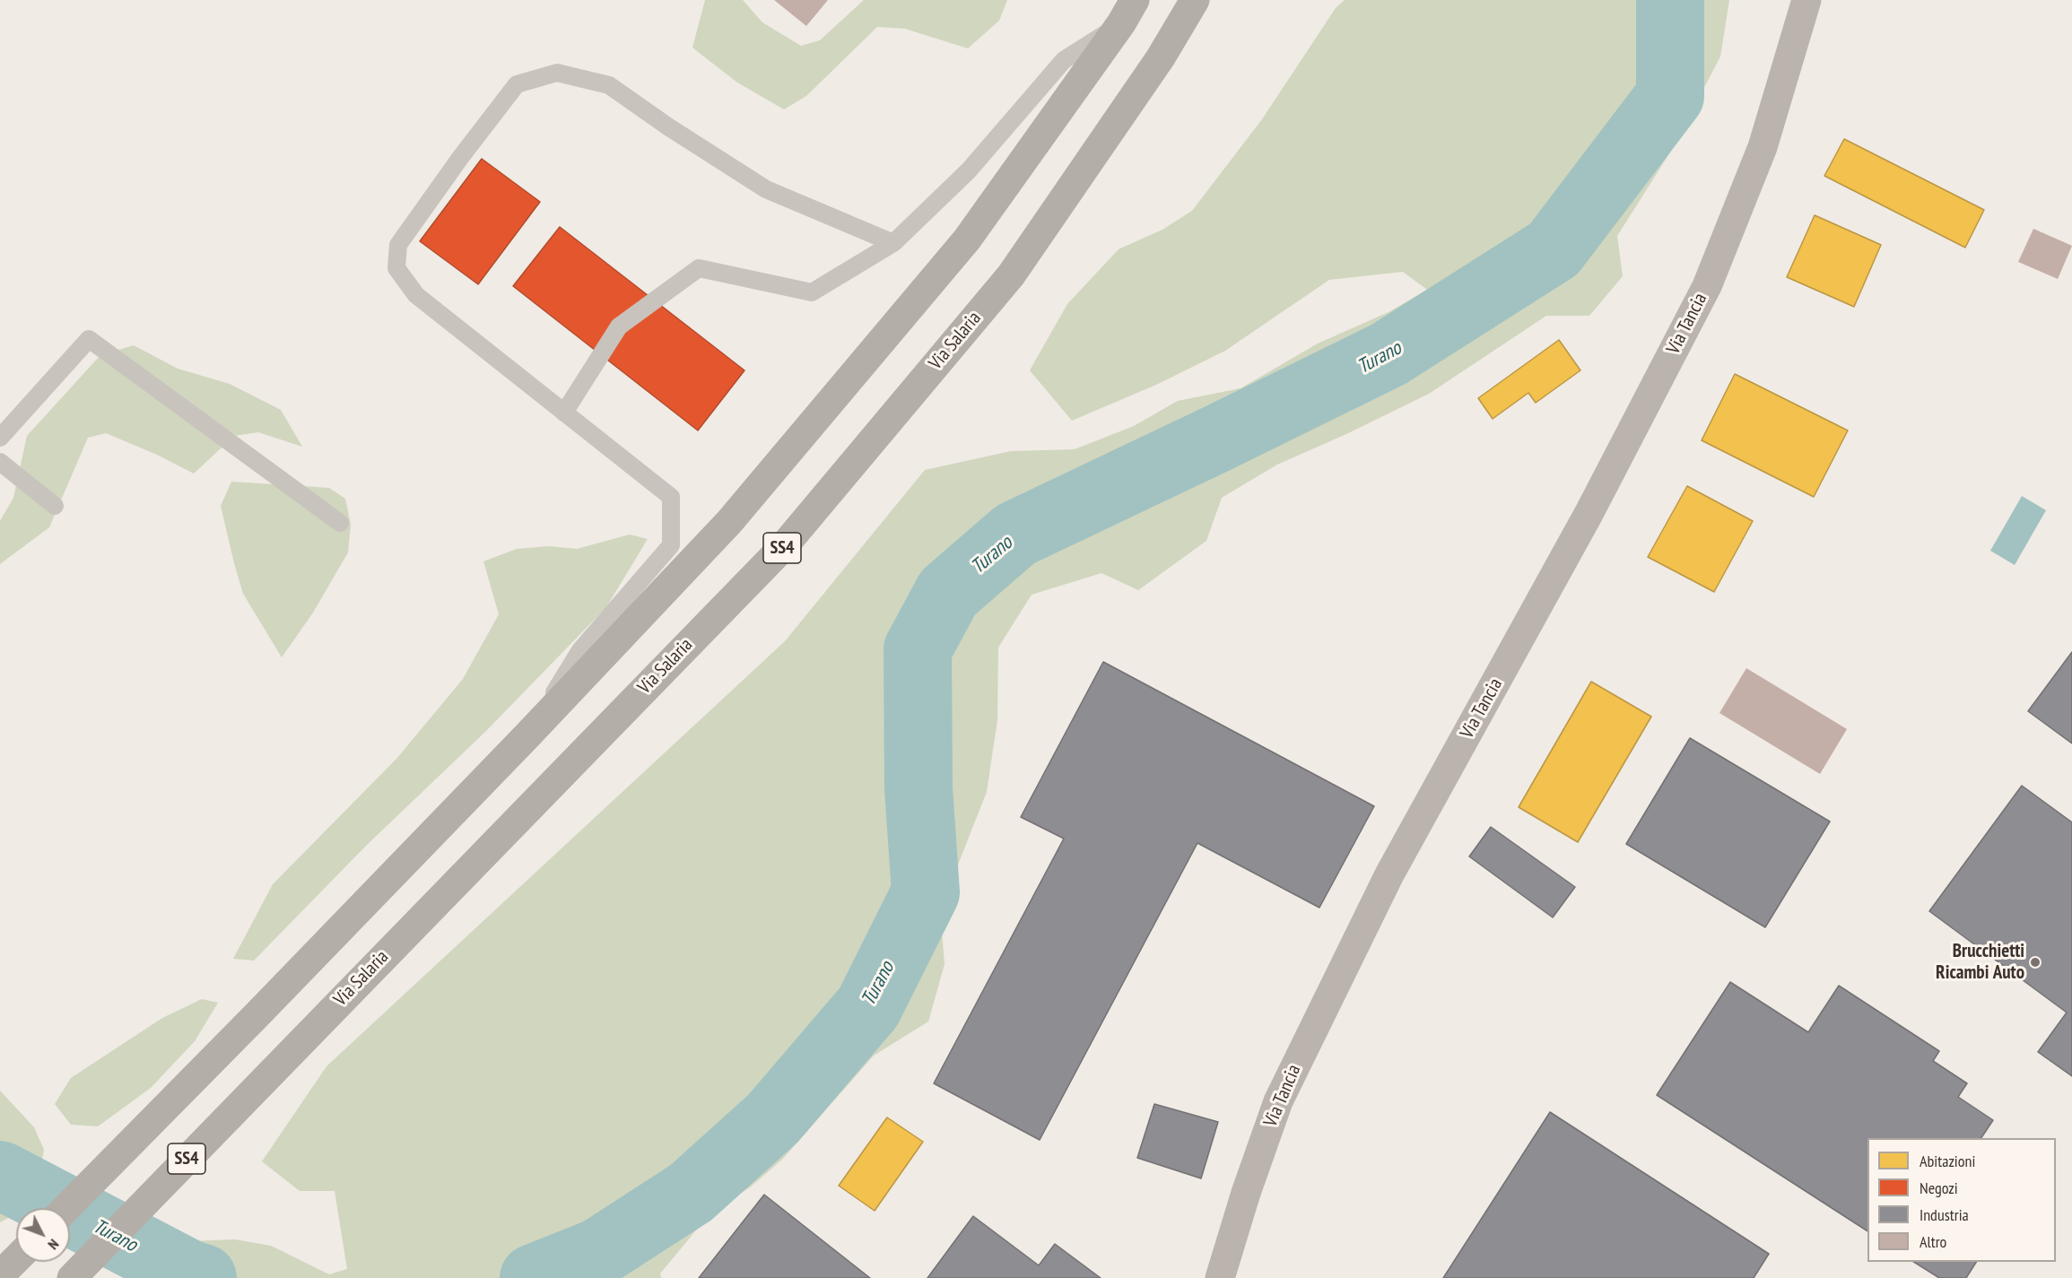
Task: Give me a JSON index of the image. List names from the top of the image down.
{
  "streets": {
    "highway": ["Via Salaria", "SS4"],
    "main road": ["Via Tancia"]
  },
  "water": ["Turano"],
  "places": ["Brucchietti Ricambi Auto"],
  "legend": [
    "Abitazioni",
    "Negozi",
    "Industria",
    "Altro"
  ],
  "north": "bottom right"
}
